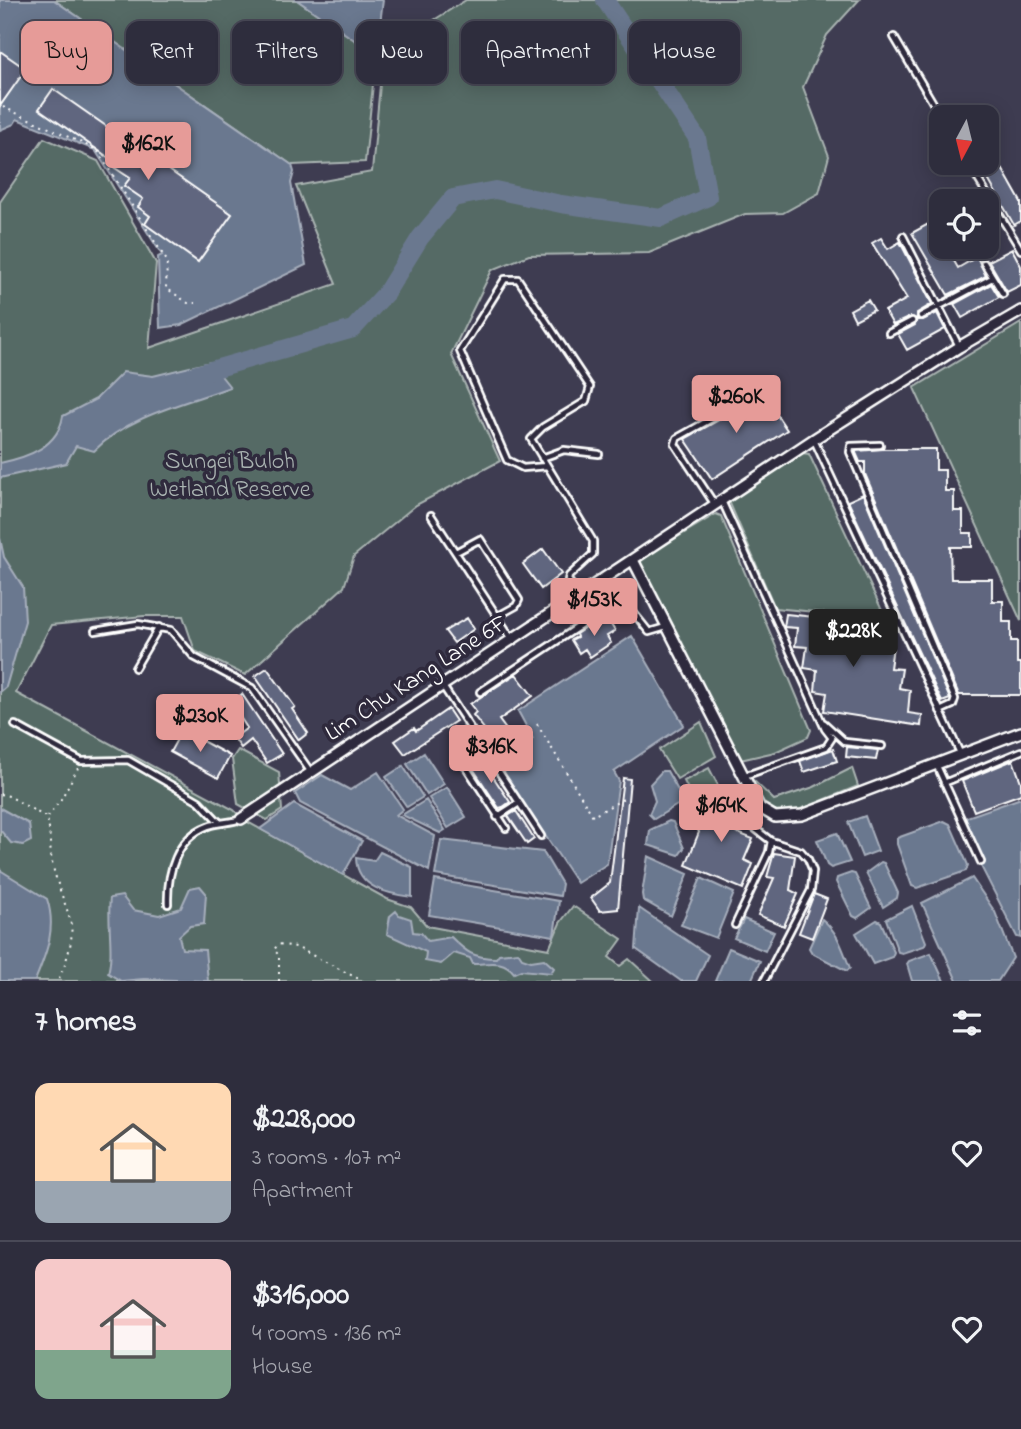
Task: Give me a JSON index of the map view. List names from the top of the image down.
{
  "streets": {
    "street": ["Lim Chu Kang Lane 6F"]
  },
  "parks": ["Sungei Buloh Wetland Reserve"],
  "north": "bottom",
  "page": {
    "chip": [
      "Buy",
      "Rent",
      "Filters",
      "New",
      "Apartment",
      "House"
    ],
    "price": [
      "$162K",
      "$260K",
      "$153K",
      "$228K",
      "$230K",
      "$316K",
      "$164K"
    ],
    "heading": "7 homes",
    "list": [
      {
        "name": "$228,000",
        "note": "3 rooms · 107 m² · Apartment"
      },
      {
        "name": "$316,000",
        "note": "4 rooms · 136 m² · House"
      }
    ]
  }
}
